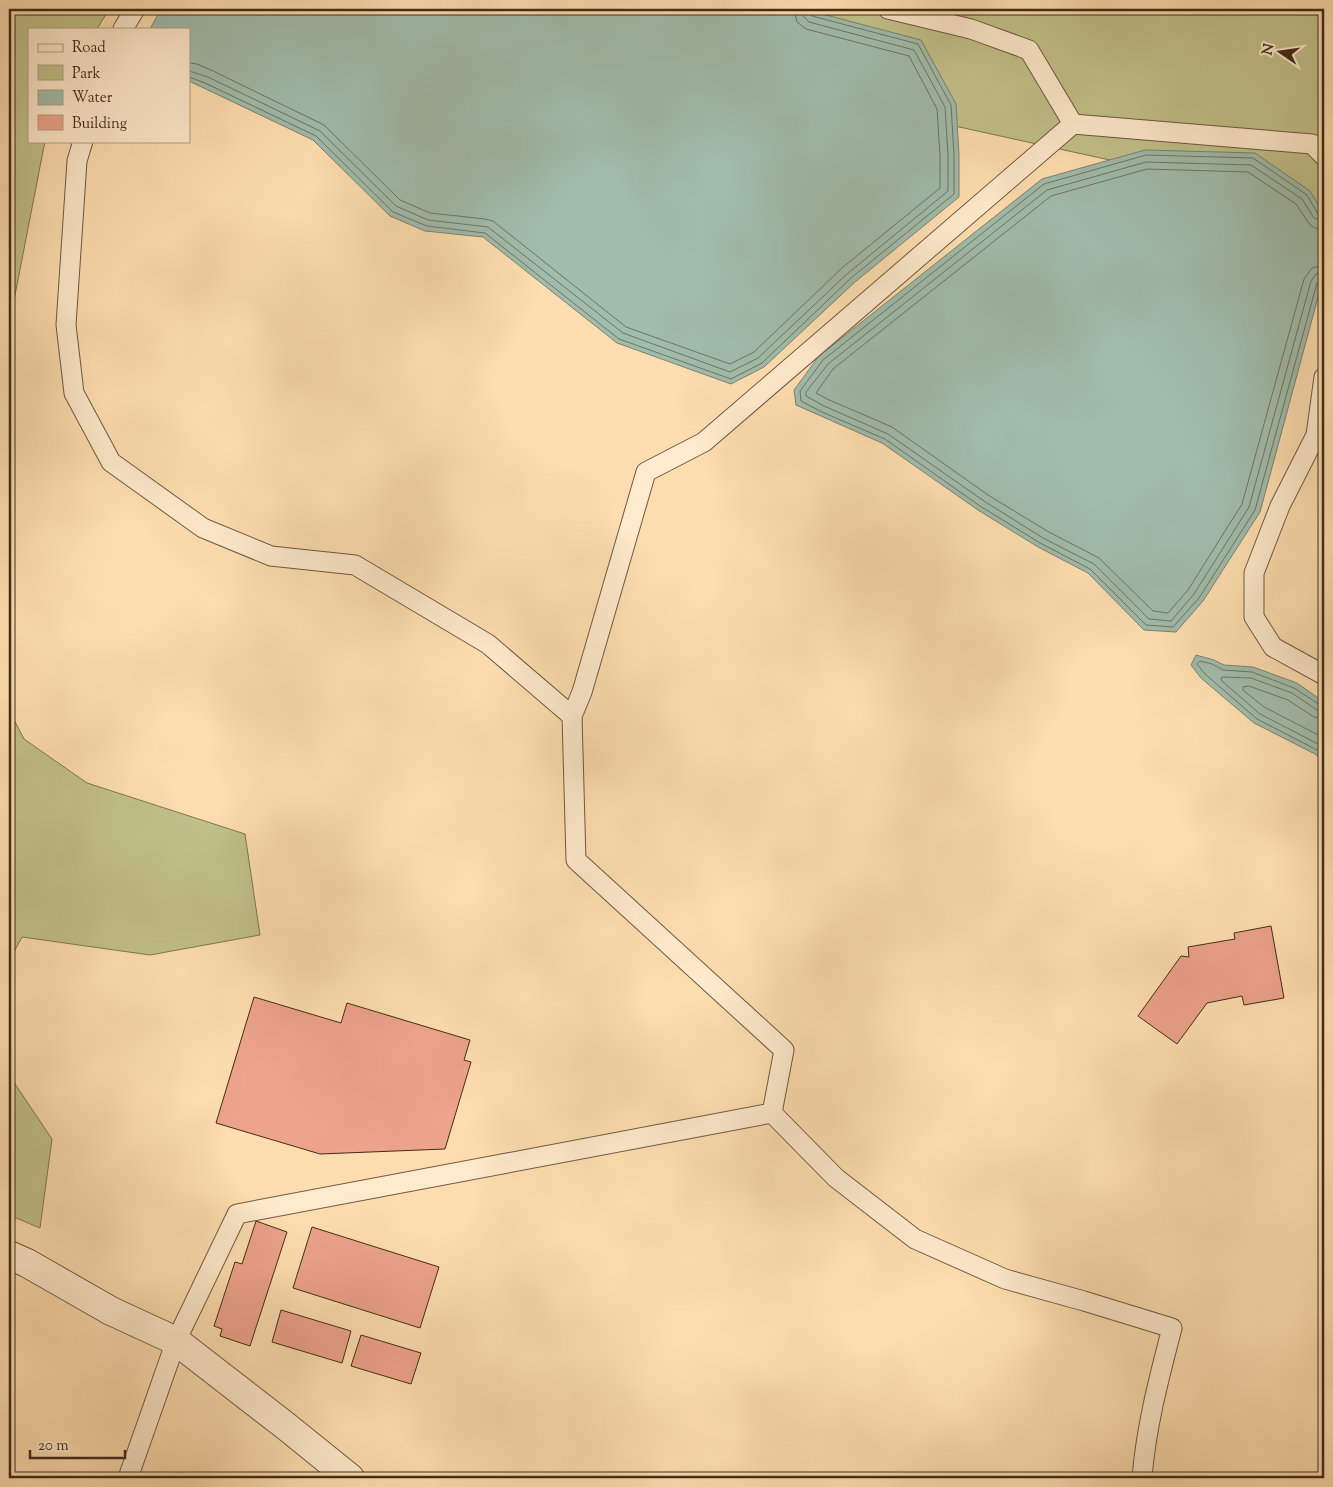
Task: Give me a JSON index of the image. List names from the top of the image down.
{
  "legend": [
    "Road",
    "Park",
    "Water",
    "Building"
  ],
  "scale_bar": "20 m",
  "north": "left"
}
